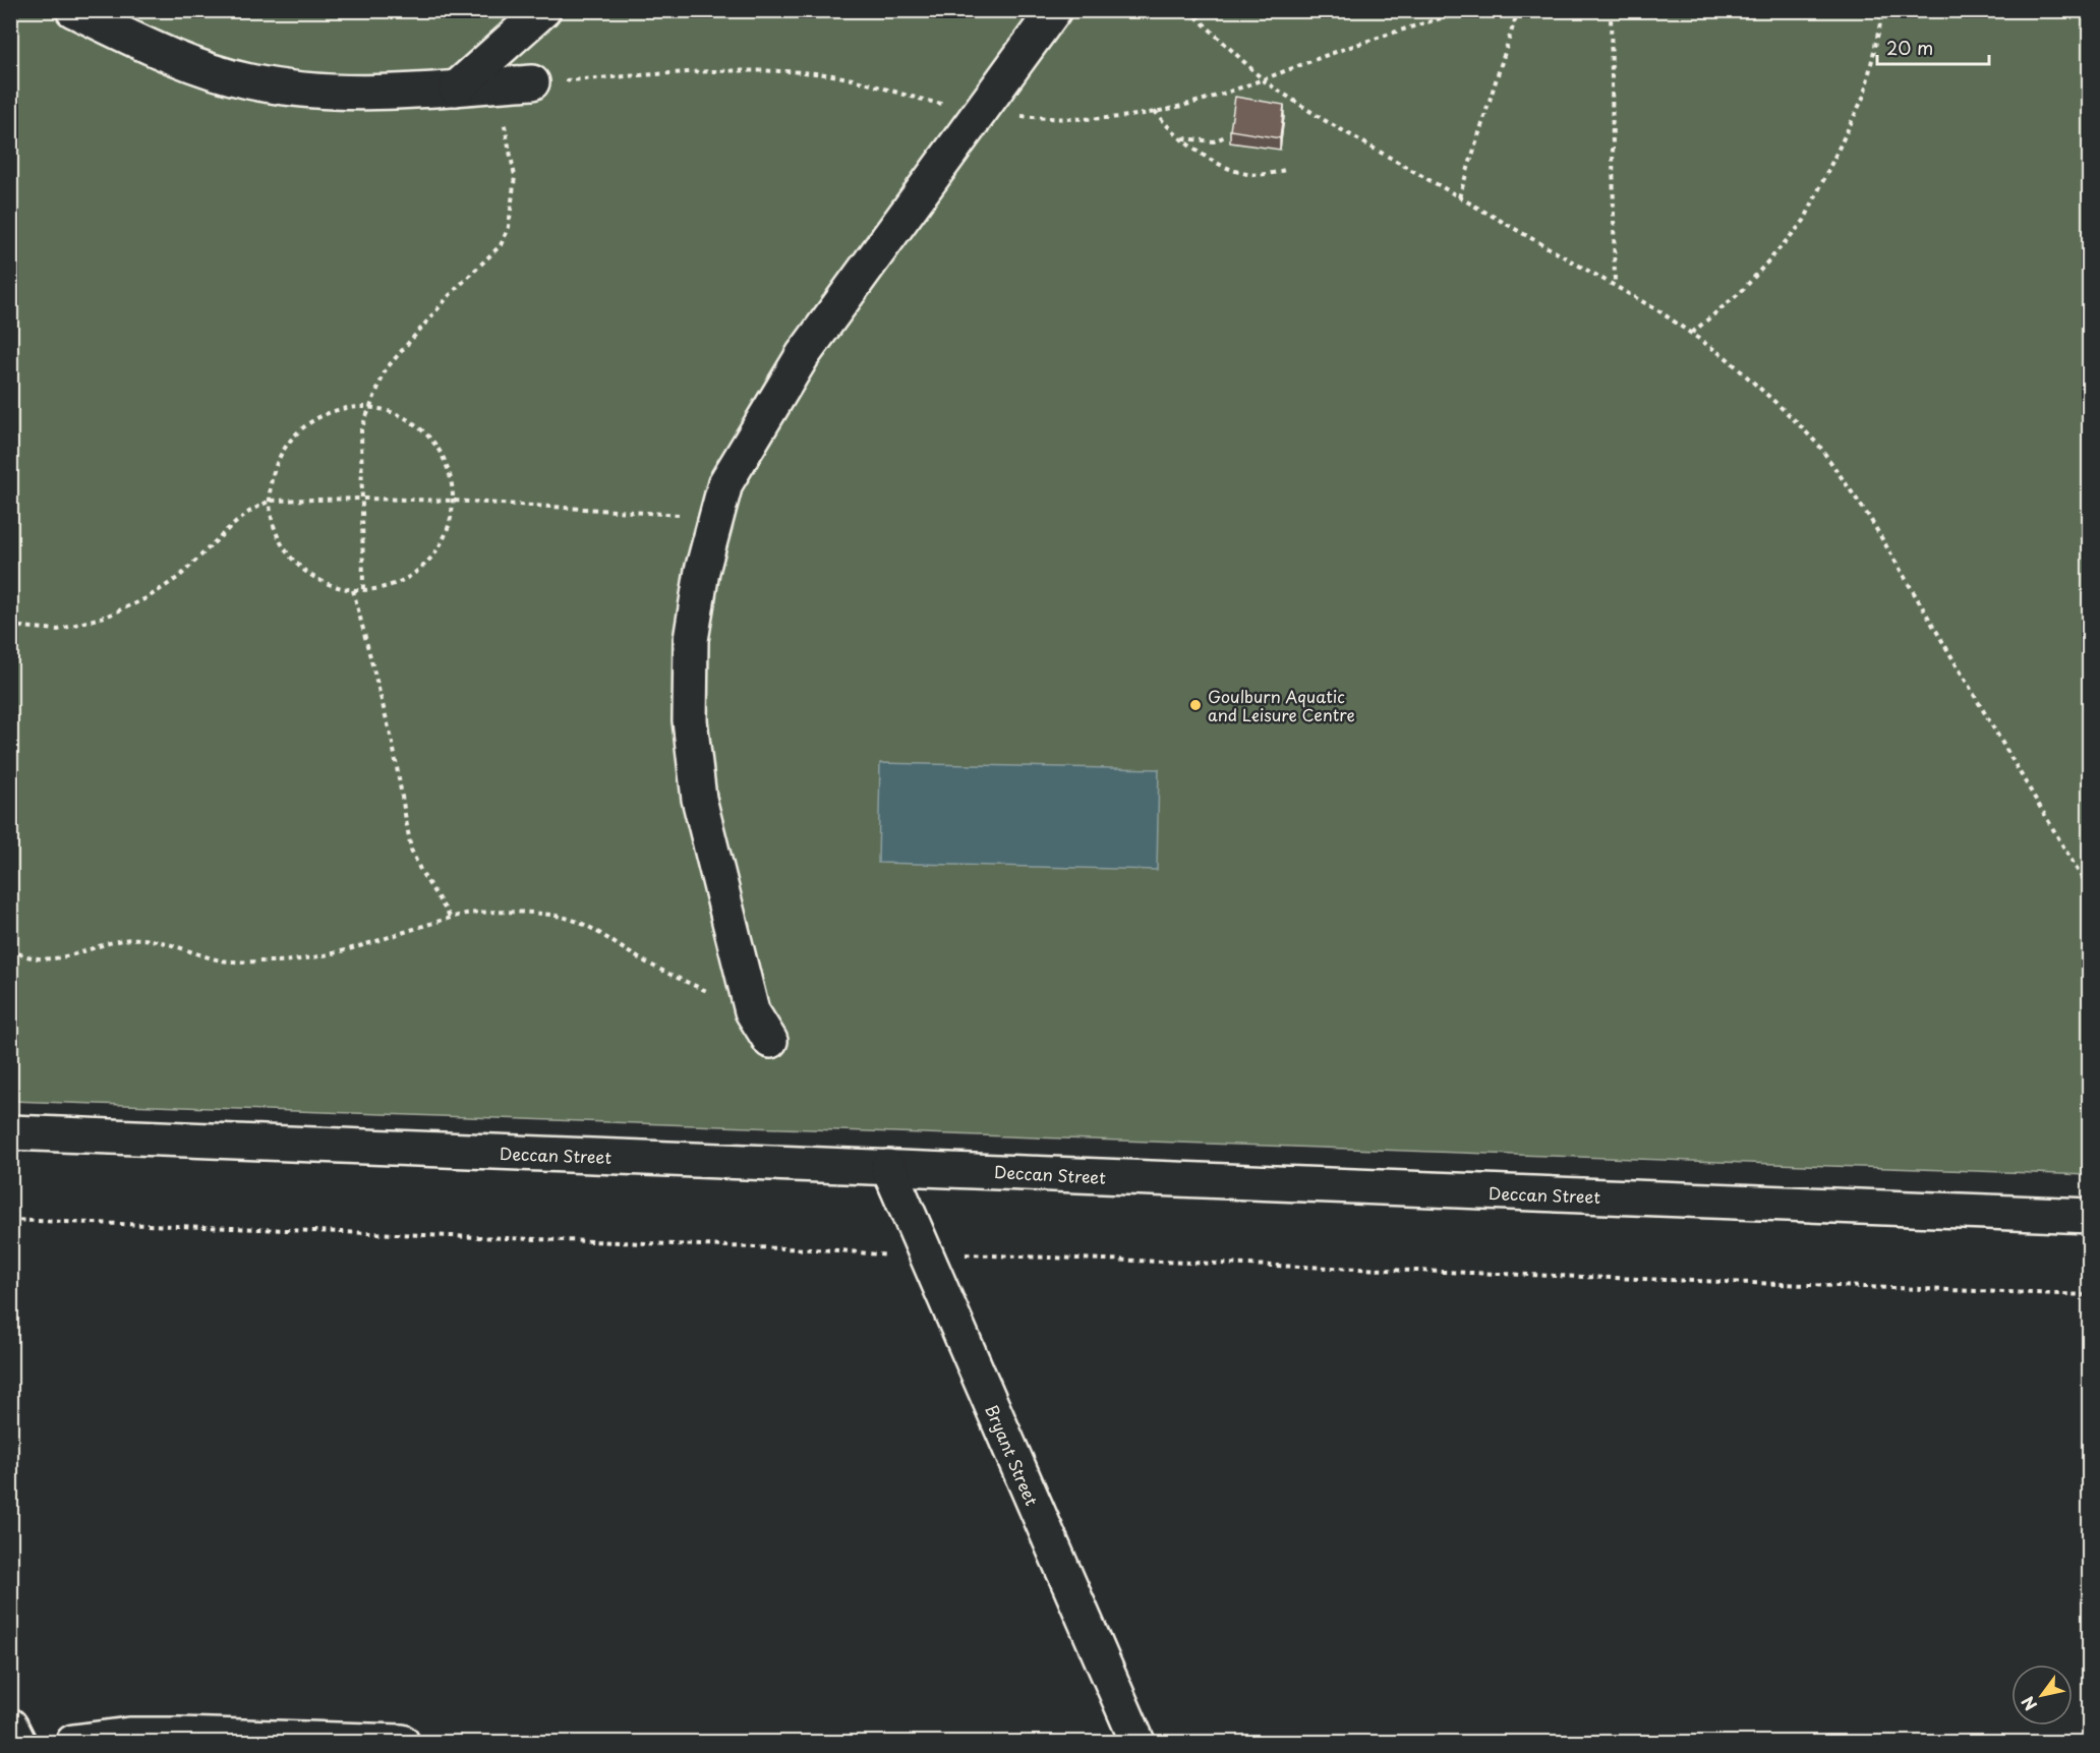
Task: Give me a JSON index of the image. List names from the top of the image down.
{
  "streets": {
    "street": ["Deccan Street", "Bryant Street"]
  },
  "crossings": [
    ["Deccan Street", "Bryant Street"]
  ],
  "places": ["Goulburn Aquatic and Leisure Centre"],
  "scale_bar": "20 m",
  "north": "bottom left"
}
